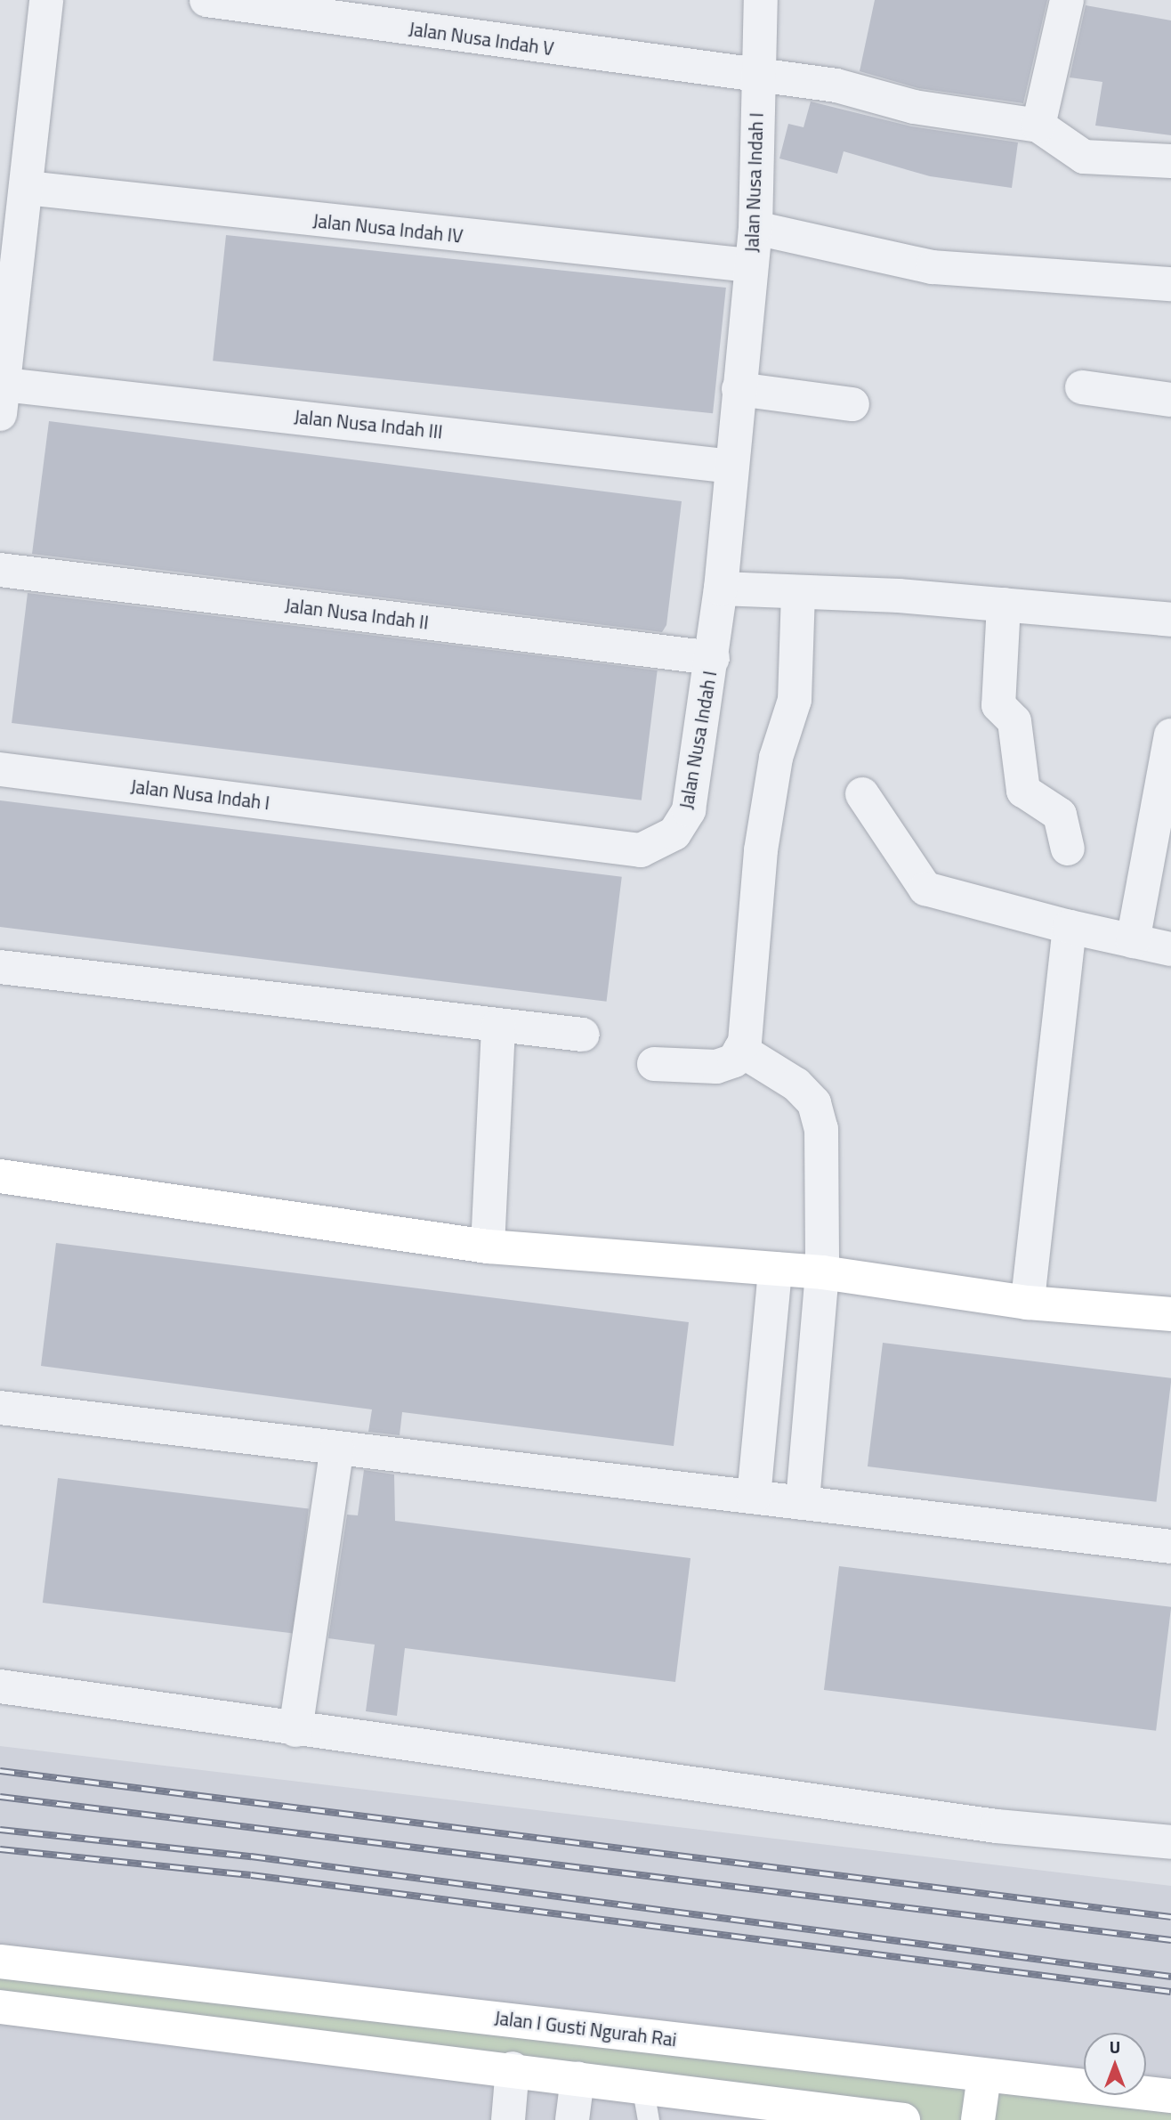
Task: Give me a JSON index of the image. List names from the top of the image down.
{
  "streets": {
    "main road": ["Jalan I Gusti Ngurah Rai"],
    "street": [
      "Jalan Nusa Indah V",
      "Jalan Nusa Indah I",
      "Jalan Nusa Indah IV",
      "Jalan Nusa Indah III",
      "Jalan Nusa Indah II"
    ]
  },
  "crossings": [
    ["Jalan Nusa Indah V", "Jalan Nusa Indah I"],
    ["Jalan Nusa Indah I", "Jalan Nusa Indah IV"],
    ["Jalan Nusa Indah I", "Jalan Nusa Indah III"],
    ["Jalan Nusa Indah I", "Jalan Nusa Indah II"]
  ],
  "north": "top"
}
